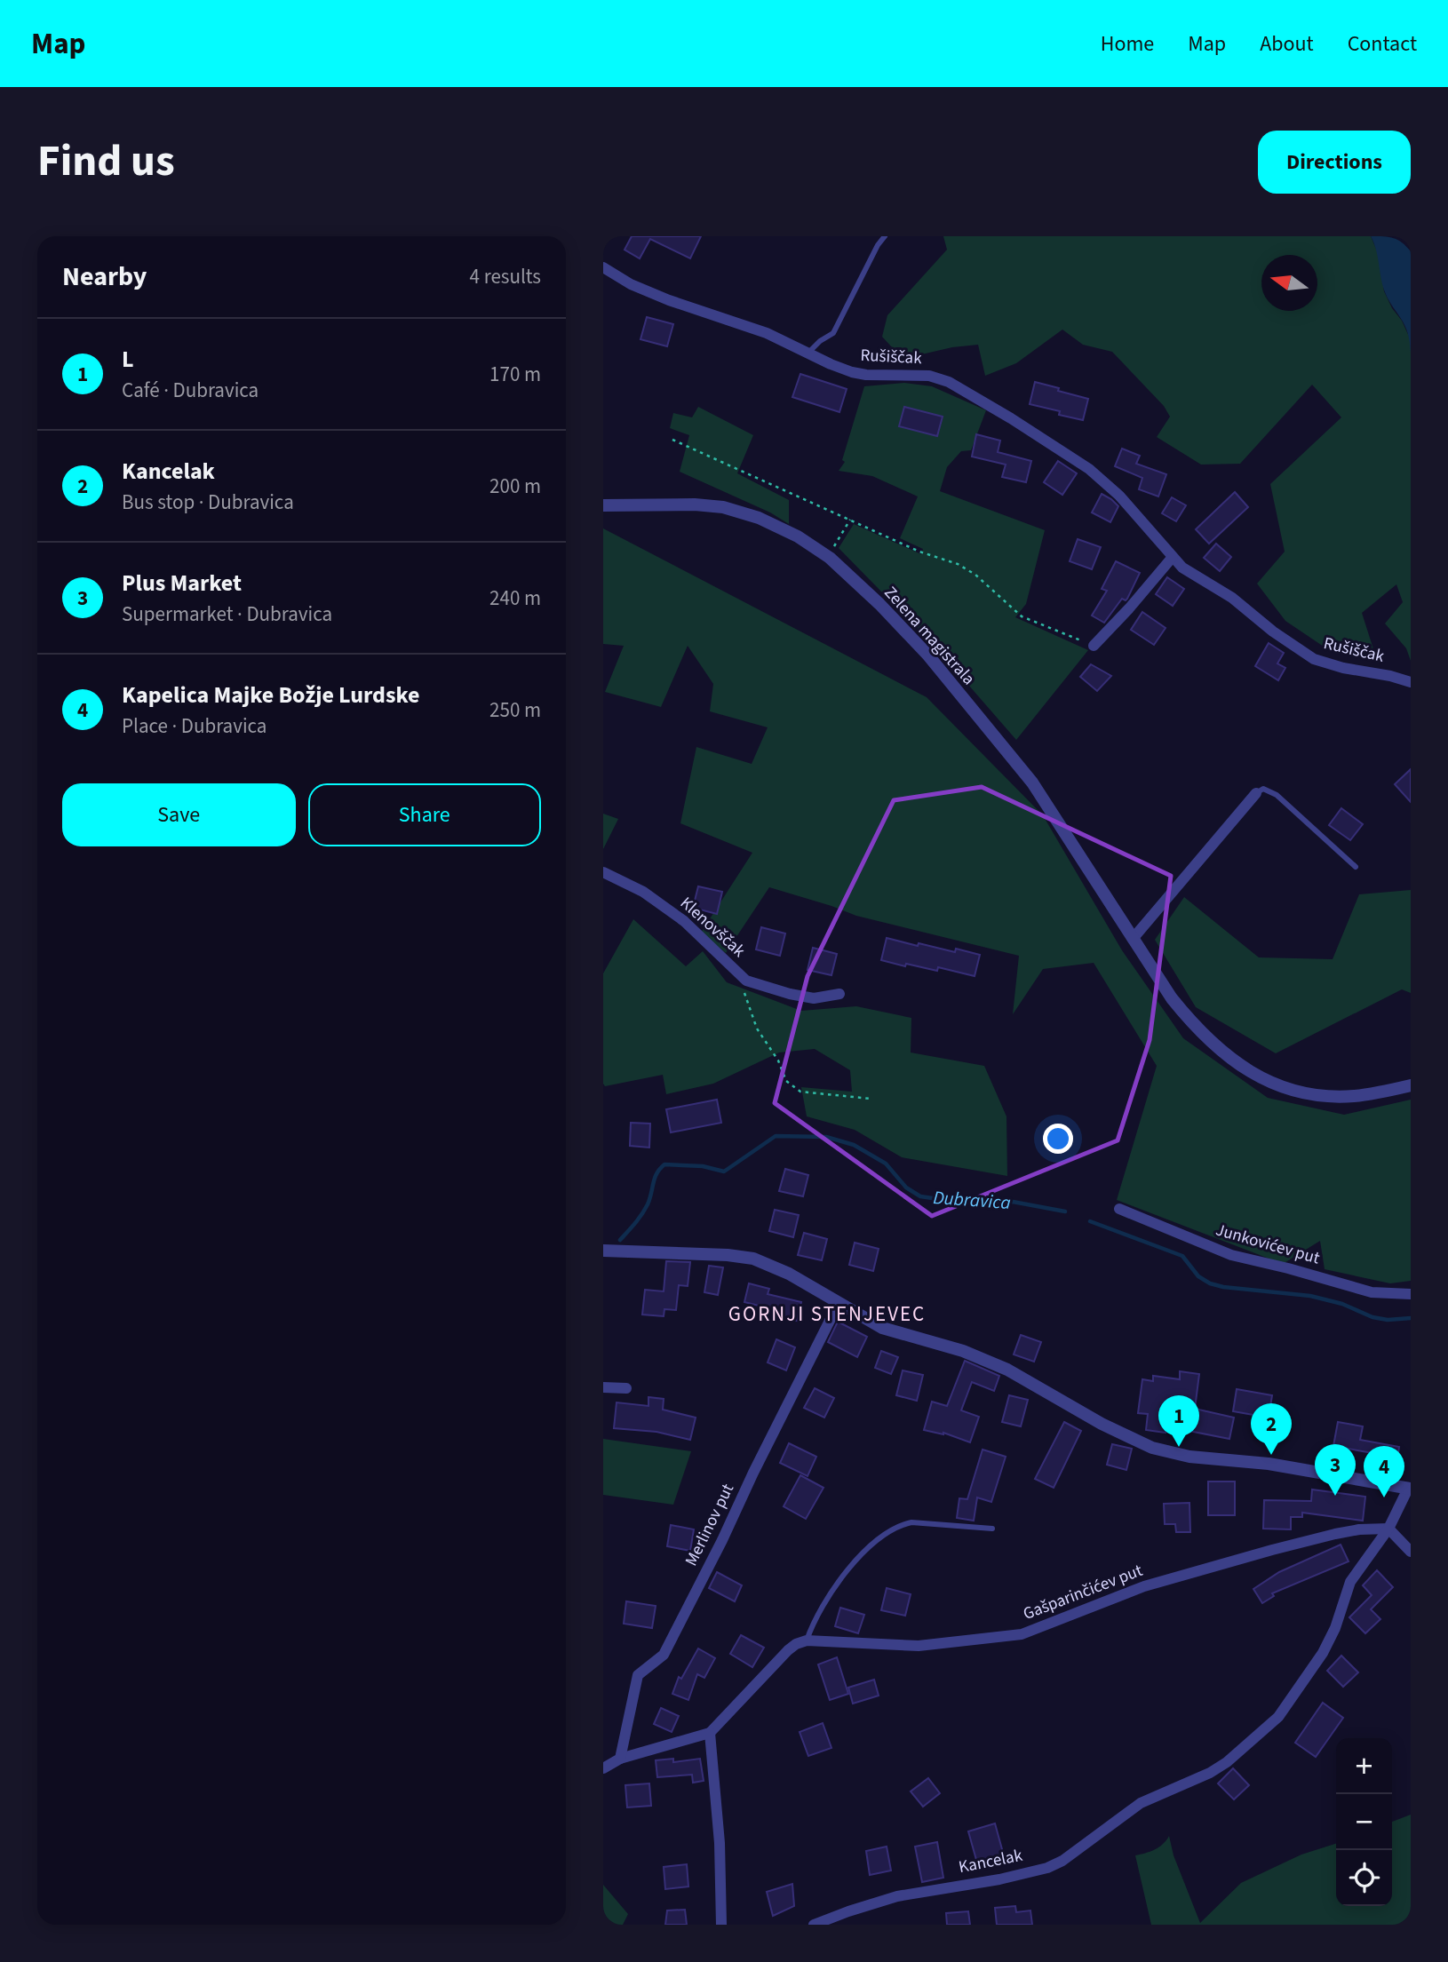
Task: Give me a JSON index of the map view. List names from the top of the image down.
{
  "streets": {
    "street": [
      "Rušiščak",
      "Zelena magistrala",
      "Klenovščak",
      "Junkovićev put",
      "Merlinov put",
      "Gašparinčićev put",
      "Kancelak"
    ]
  },
  "crossings": [
    ["Gašparinčićev put", "Kancelak"]
  ],
  "districts": ["GORNJI STENJEVEC"],
  "water": ["Dubravica"],
  "north": "left",
  "page": {
    "header": "Map",
    "nav": [
      "Home",
      "Map",
      "About",
      "Contact"
    ],
    "title": "Find us",
    "buttons": [
      "Directions",
      ["Save", "Share"]
    ],
    "heading": ["Nearby", "4 results"],
    "list": [
      {
        "mark": "1",
        "name": "L",
        "note": "Café · Dubravica",
        "value": "170 m"
      },
      {
        "mark": "2",
        "name": "Kancelak",
        "note": "Bus stop · Dubravica",
        "value": "200 m"
      },
      {
        "mark": "3",
        "name": "Plus Market",
        "note": "Supermarket · Dubravica",
        "value": "240 m"
      },
      {
        "mark": "4",
        "name": "Kapelica Majke Božje Lurdske",
        "note": "Place · Dubravica",
        "value": "250 m"
      }
    ],
    "pins": [
      "1",
      "2",
      "3",
      "4"
    ],
    "map_buttons": ["+", "−"]
  }
}
